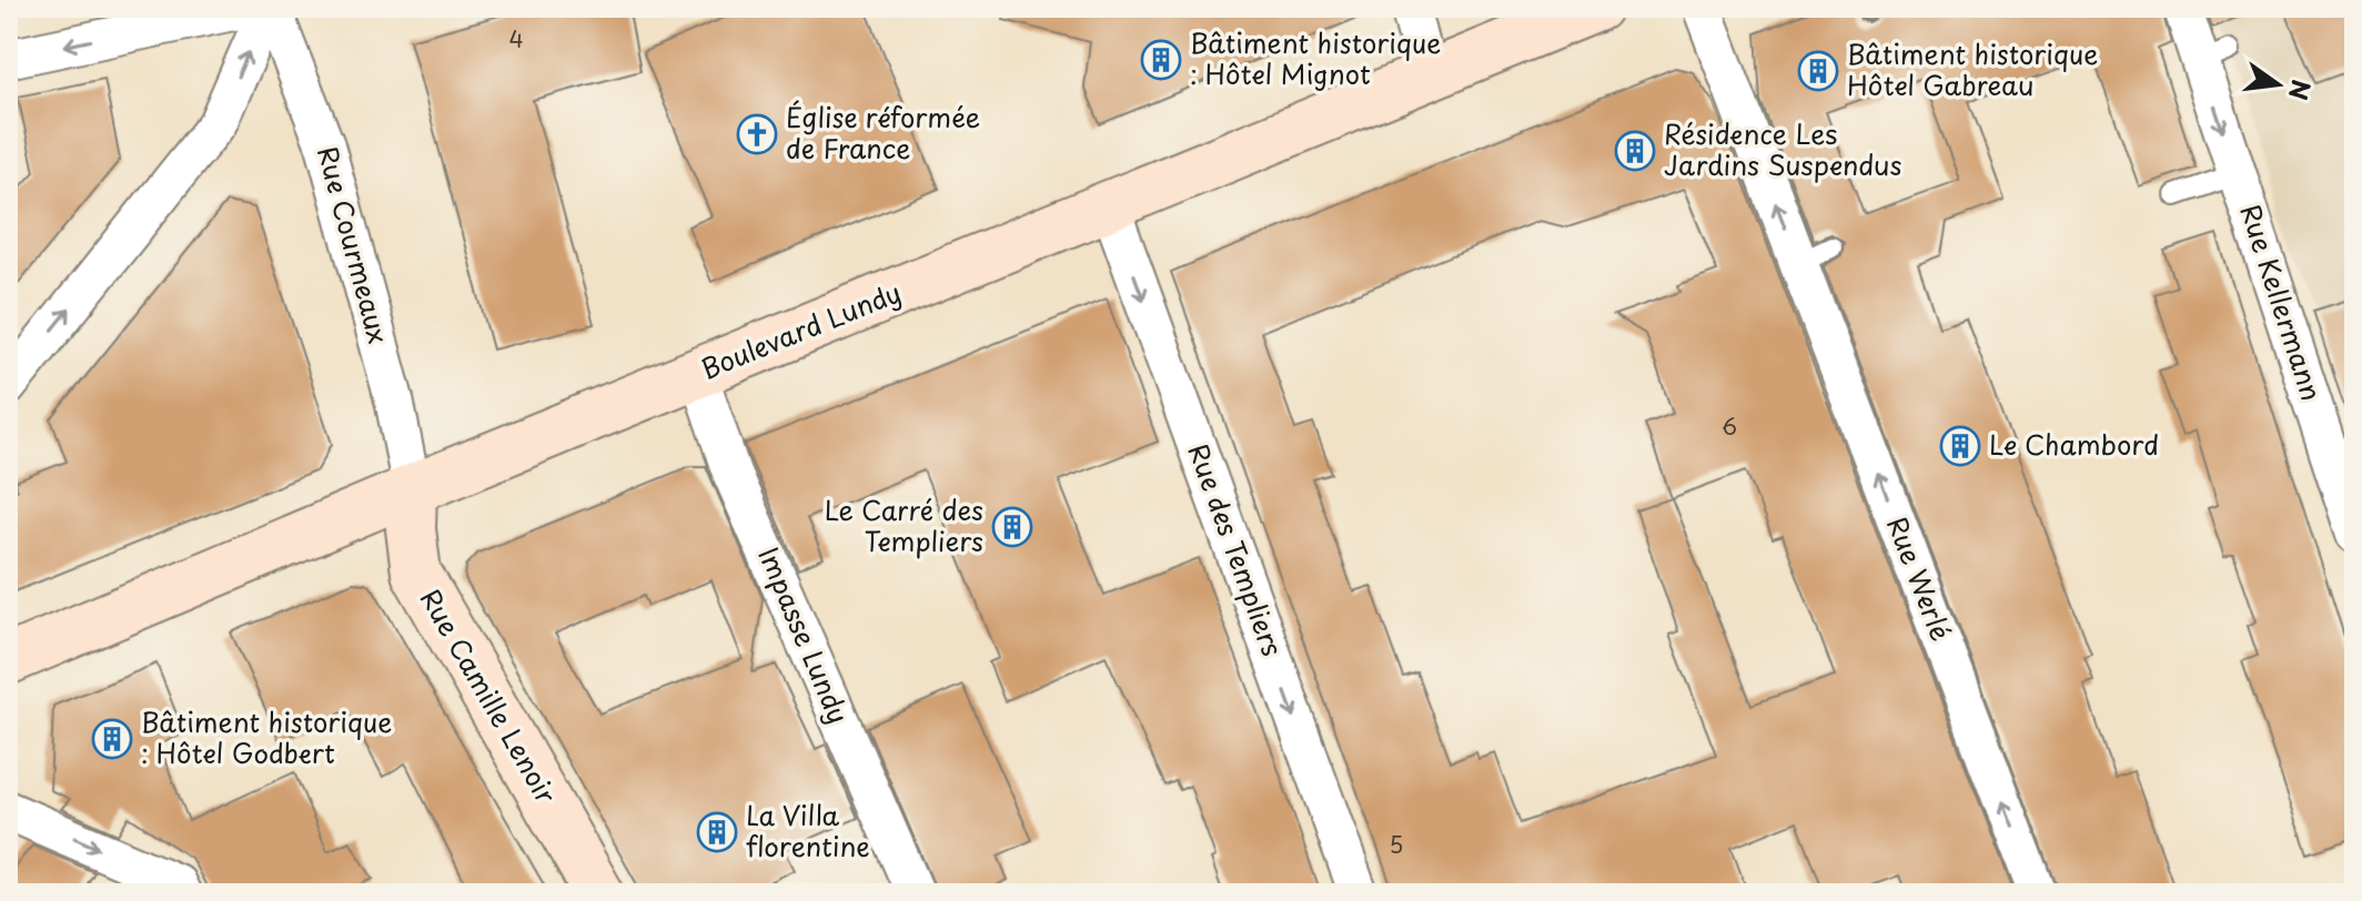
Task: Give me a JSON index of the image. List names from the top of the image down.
{
  "streets": {
    "main road": ["Boulevard Lundy", "Rue Camille Lenoir"],
    "street": [
      "Rue Courmeaux",
      "Rue Kellermann",
      "Rue des Templiers",
      "Rue Werlé",
      "Impasse Lundy"
    ]
  },
  "crossings": [
    ["Rue Courmeaux", "Boulevard Lundy"],
    ["Rue Courmeaux", "Rue Camille Lenoir"],
    ["Boulevard Lundy", "Rue des Templiers"],
    ["Boulevard Lundy", "Impasse Lundy"],
    ["Boulevard Lundy", "Rue Camille Lenoir"]
  ],
  "one_way": ["Rue des Templiers", "Rue Werlé"],
  "places": {
    "building": [
      "Bâtiment historique : Hôtel Mignot",
      "Bâtiment historique Hôtel Gabreau",
      "Résidence Les Jardins Suspendus",
      "Le Chambord",
      "Le Carré des Templiers",
      "Bâtiment historique : Hôtel Godbert",
      "La Villa florentine"
    ],
    "church": ["Église réformée de France"]
  },
  "house_numbers": ["4", "6", "5"],
  "north": "right"
}
